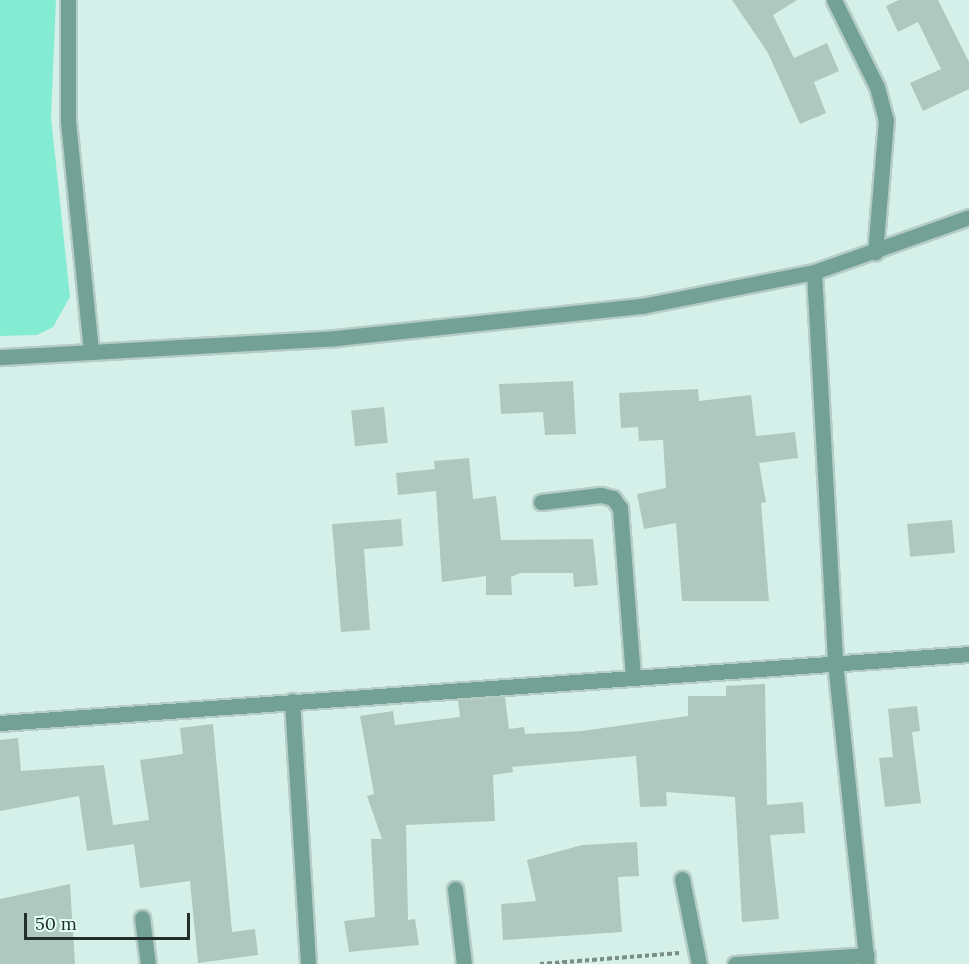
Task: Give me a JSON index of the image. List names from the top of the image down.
{
  "scale_bar": "50 m"
}
